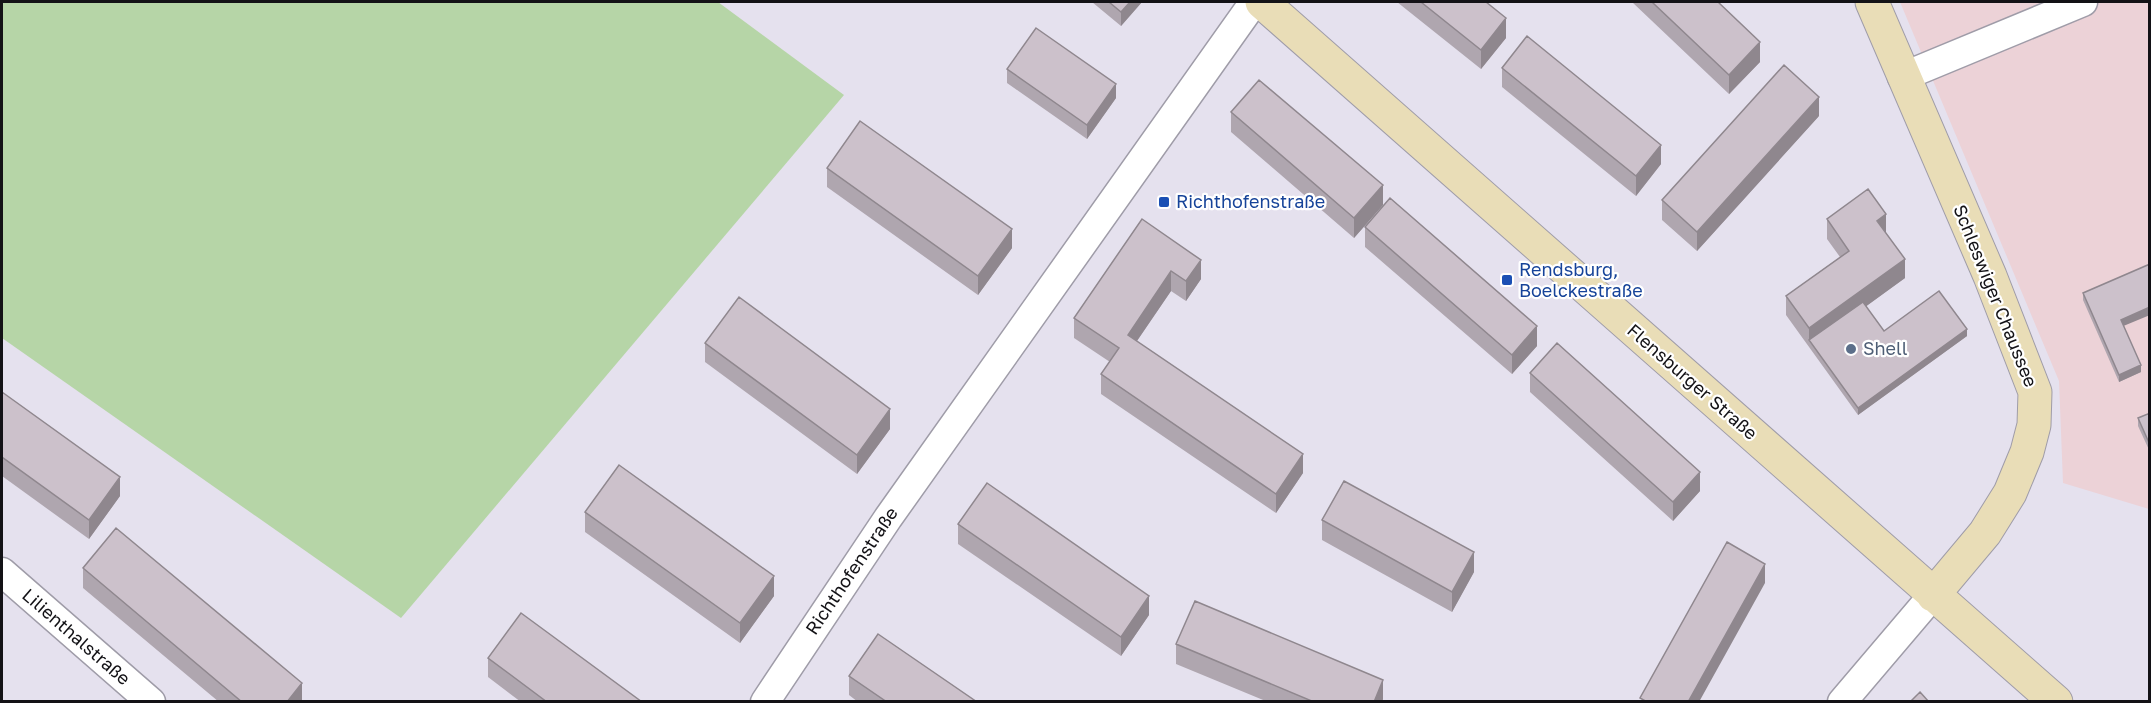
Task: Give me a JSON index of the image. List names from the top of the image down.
{
  "streets": {
    "main road": ["Schleswiger Chaussee", "Flensburger Straße"],
    "street": ["Richthofenstraße", "Lilienthalstraße"]
  },
  "crossings": [
    ["Schleswiger Chaussee", "Flensburger Straße"]
  ],
  "places": {
    "transit": ["Richthofenstraße", "Rendsburg, Boelckestraße"],
    "other": ["Shell"]
  }
}
